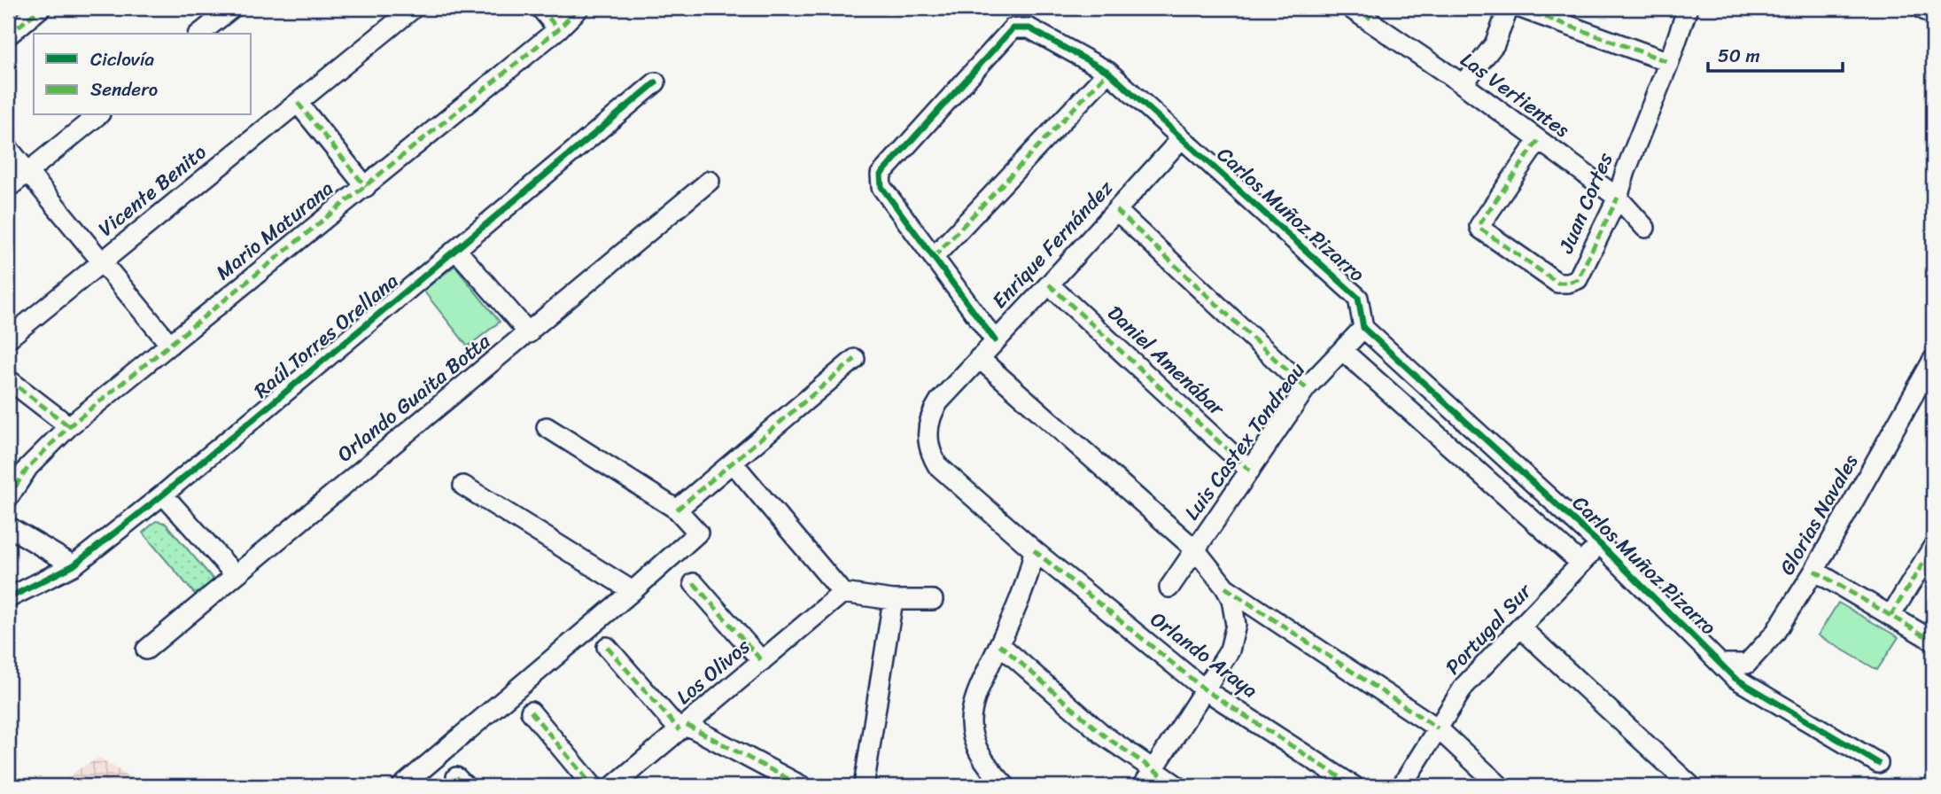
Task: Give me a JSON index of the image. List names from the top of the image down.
{
  "streets": {
    "street": [
      "Las Vertientes",
      "Vicente Benito",
      "Juan Cortes",
      "Carlos Muñoz Pizarro",
      "Mario Maturana",
      "Enrique Fernández",
      "Raúl Torres Orellana",
      "Daniel Amenábar",
      "Orlando Guaita Botta",
      "Luis Castex Tondreau",
      "Glorias Navales",
      "Portugal Sur",
      "Orlando Araya",
      "Los Olivos"
    ]
  },
  "crossings": [
    ["Las Vertientes", "Juan Cortes"],
    ["Carlos Muñoz Pizarro", "Enrique Fernández"],
    ["Carlos Muñoz Pizarro", "Luis Castex Tondreau"],
    ["Carlos Muñoz Pizarro", "Glorias Navales"],
    ["Carlos Muñoz Pizarro", "Portugal Sur"],
    ["Enrique Fernández", "Daniel Amenábar"],
    ["Enrique Fernández", "Orlando Araya"],
    ["Daniel Amenábar", "Luis Castex Tondreau"]
  ],
  "legend": ["Ciclovía", "Sendero"],
  "scale_bar": "50 m"
}
